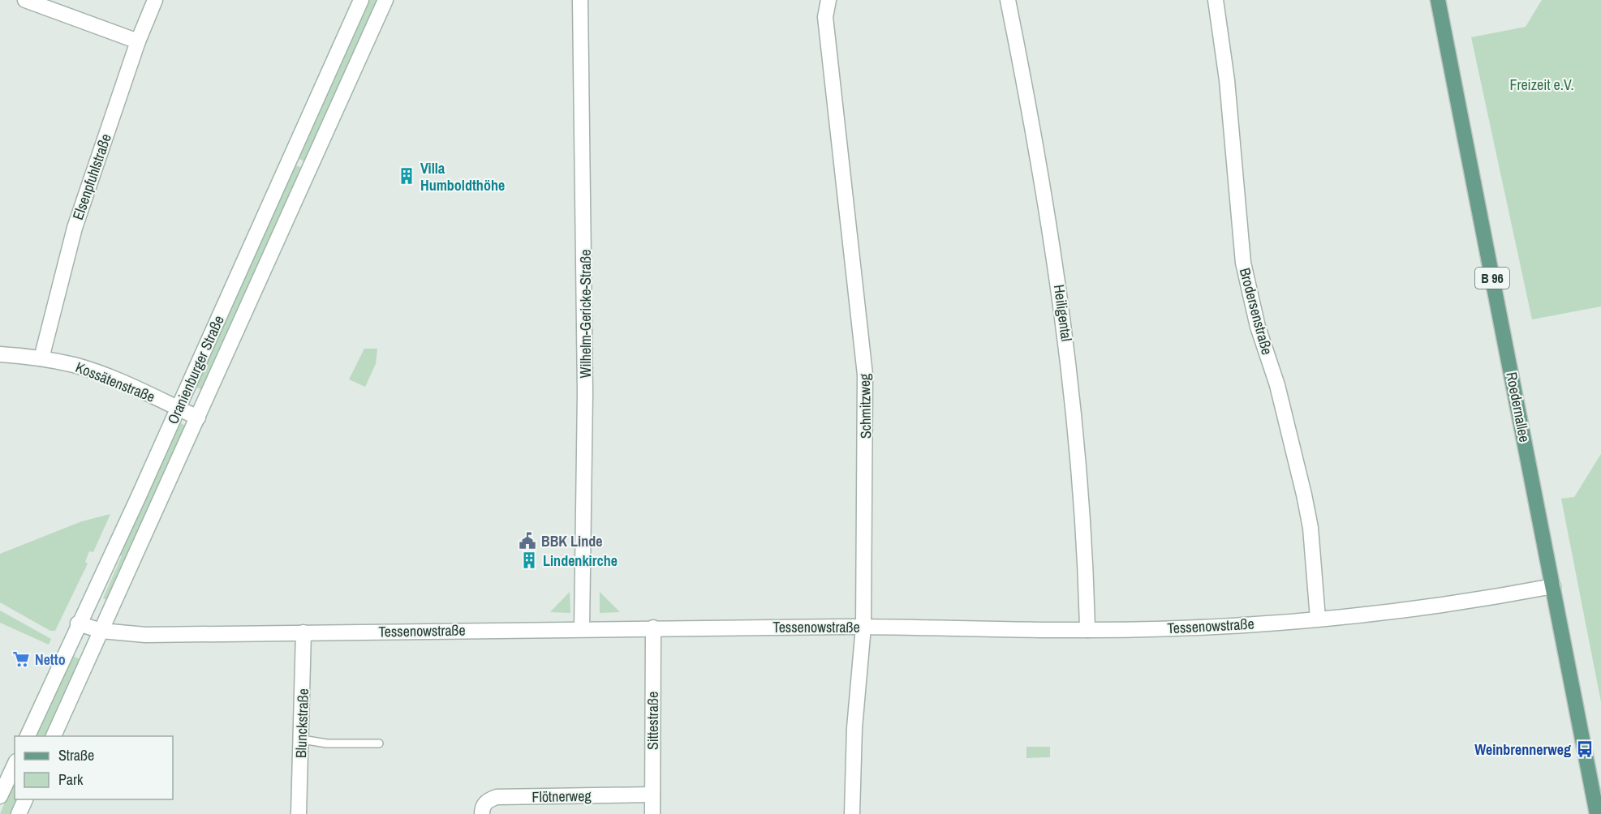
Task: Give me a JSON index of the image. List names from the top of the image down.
{
  "streets": {
    "main road": ["B 96", "Roedernallee"],
    "street": [
      "Elsenpfuhlstraße",
      "Brodersenstraße",
      "Heiligental",
      "Wilhelm-Gericke-Straße",
      "Oranienburger Straße",
      "Kossätenstraße",
      "Schmitzweg",
      "Tessenowstraße",
      "Sittestraße",
      "Blunckstraße",
      "Flötnerweg"
    ]
  },
  "crossings": [
    ["Elsenpfuhlstraße", "Kossätenstraße"],
    ["Brodersenstraße", "Tessenowstraße"],
    ["Heiligental", "Tessenowstraße"],
    ["Wilhelm-Gericke-Straße", "Tessenowstraße"],
    ["Oranienburger Straße", "Kossätenstraße"],
    ["Oranienburger Straße", "Tessenowstraße"],
    ["Schmitzweg", "Tessenowstraße"],
    ["Roedernallee", "Tessenowstraße"],
    ["Tessenowstraße", "Sittestraße"],
    ["Tessenowstraße", "Blunckstraße"],
    ["Sittestraße", "Flötnerweg"]
  ],
  "parks": ["Freizeit e.V."],
  "places": {
    "building": ["Villa Humboldthöhe", "Lindenkirche"],
    "public building": ["BBK Linde"],
    "supermarket": ["Netto"],
    "bus stop": ["Weinbrennerweg"]
  },
  "legend": ["Straße", "Park"]
}
